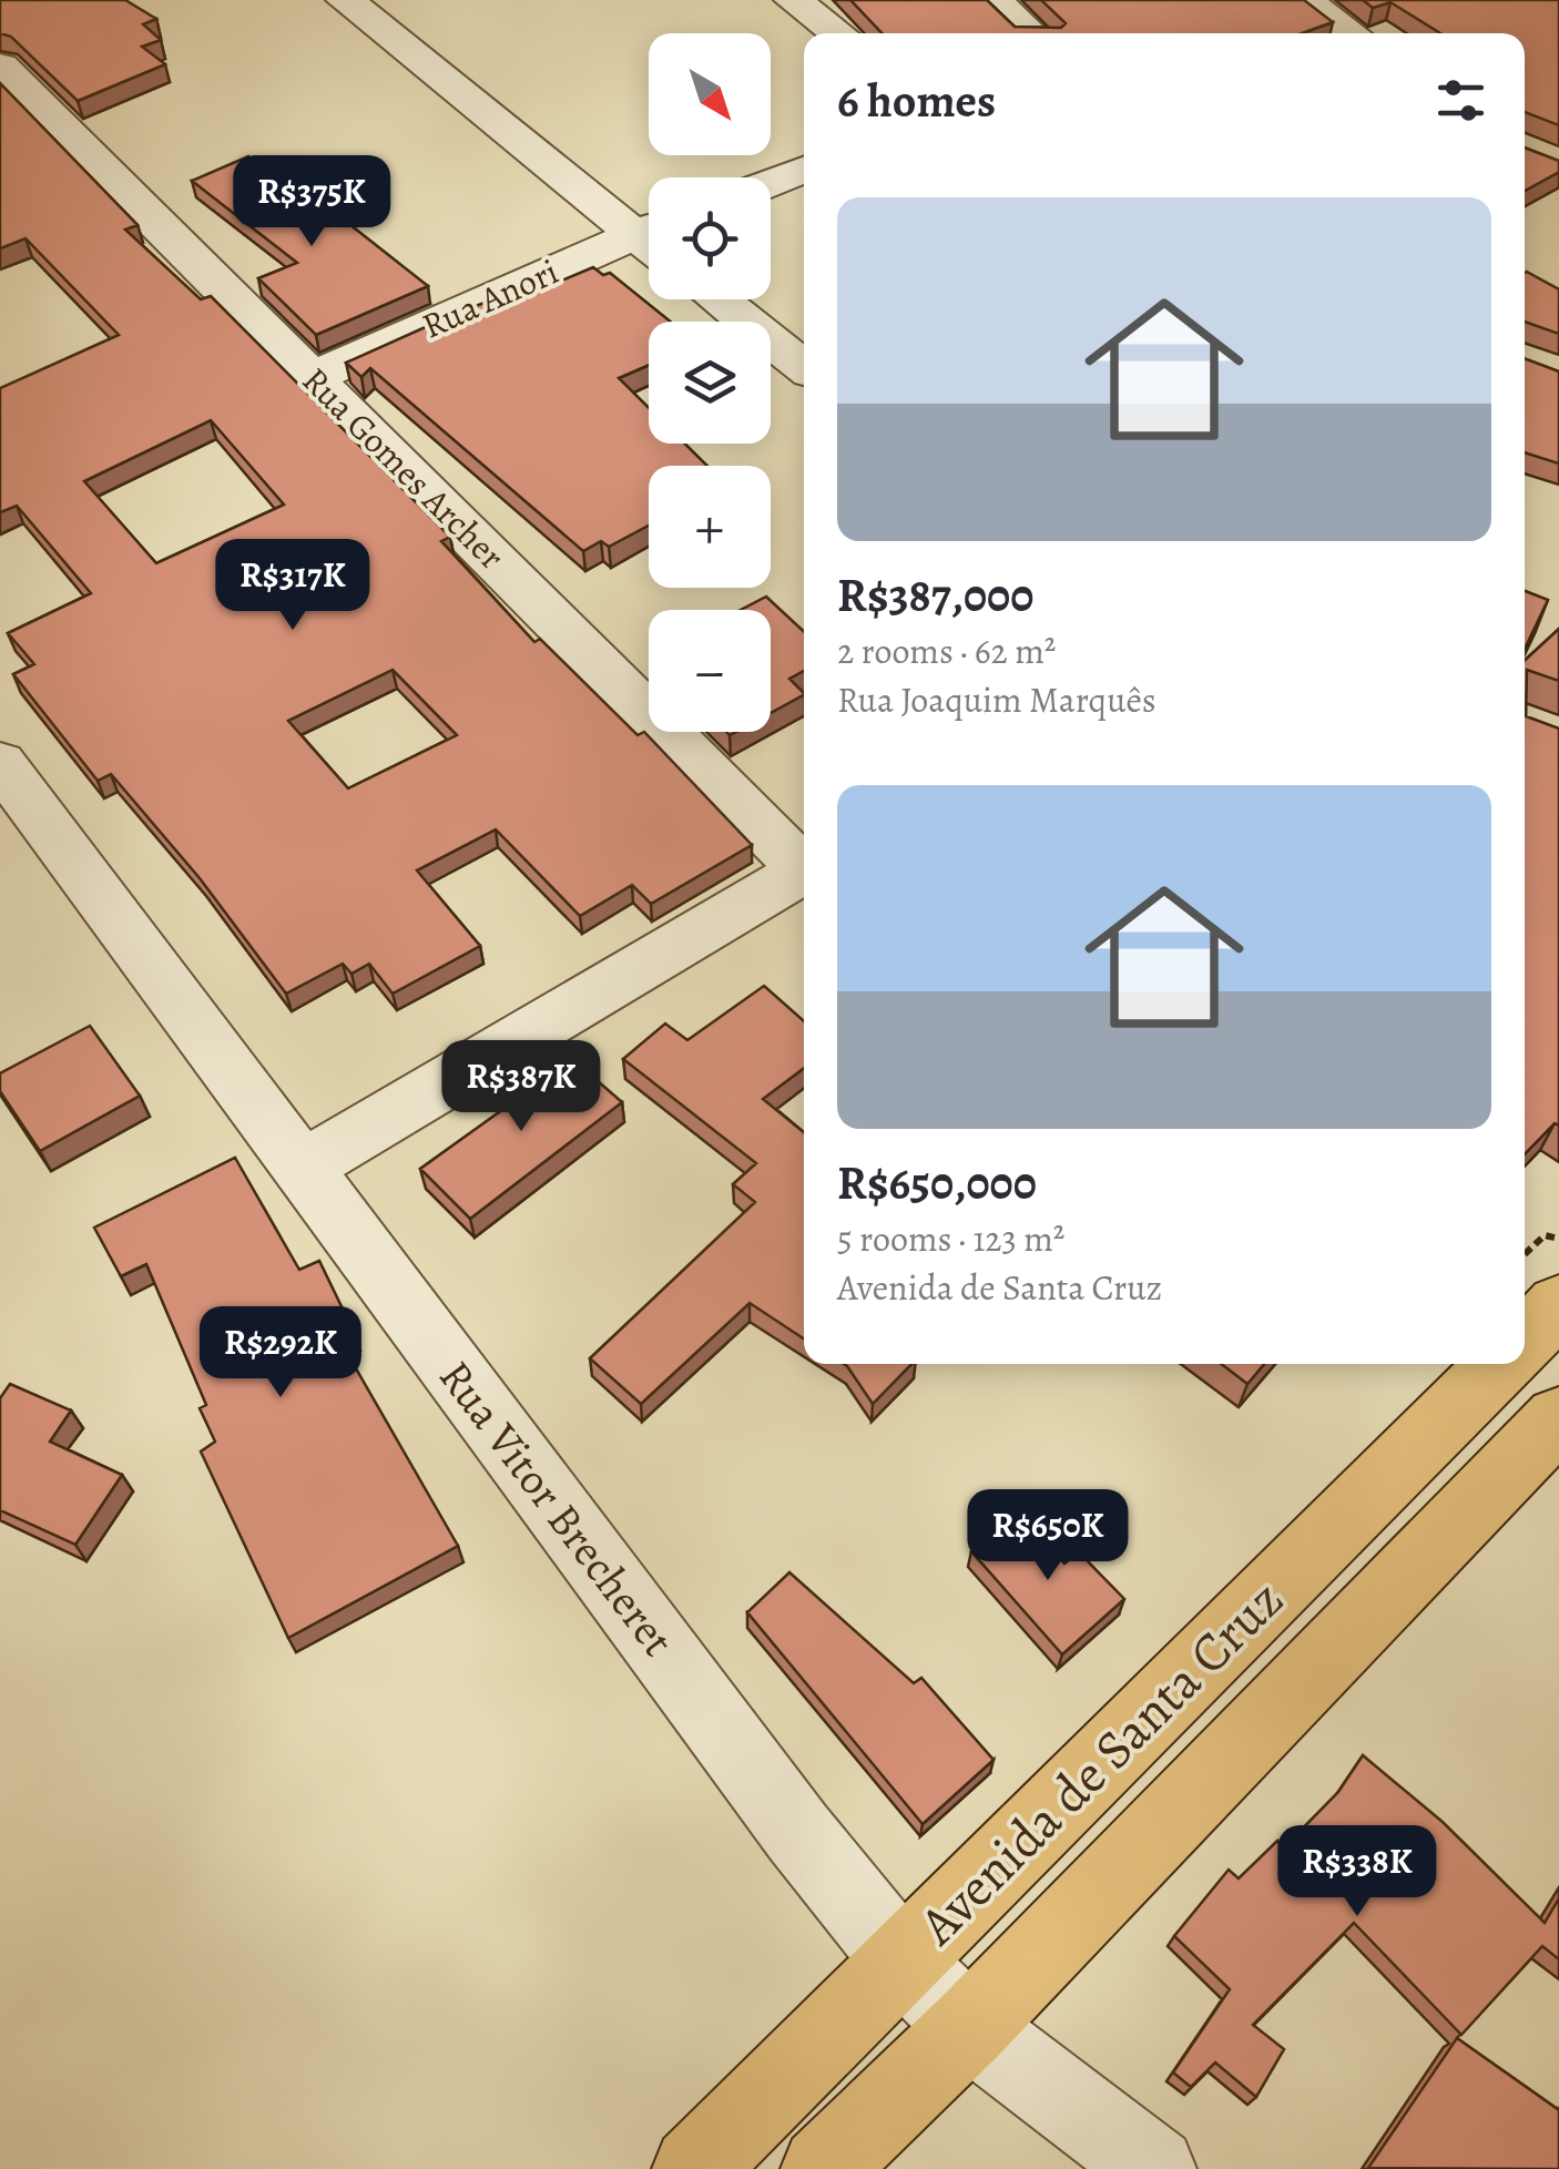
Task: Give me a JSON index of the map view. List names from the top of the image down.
{
  "streets": {
    "main road": ["Avenida de Santa Cruz"],
    "street": ["Rua Anori", "Rua Gomes Archer", "Rua Vitor Brecheret"]
  },
  "crossings": [
    ["Rua Anori", "Rua Gomes Archer"],
    ["Rua Vitor Brecheret", "Avenida de Santa Cruz"]
  ],
  "north": "bottom right",
  "page": {
    "map_buttons": ["+", "−"],
    "heading": "6 homes",
    "price": [
      "R$375K",
      "R$317K",
      "R$387K",
      "R$292K",
      "R$650K",
      "R$338K"
    ],
    "list": [
      {
        "name": "R$387,000",
        "note": "2 rooms · 62 m² · Rua Joaquim Marquês"
      },
      {
        "name": "R$650,000",
        "note": "5 rooms · 123 m² · Avenida de Santa Cruz"
      }
    ]
  }
}
